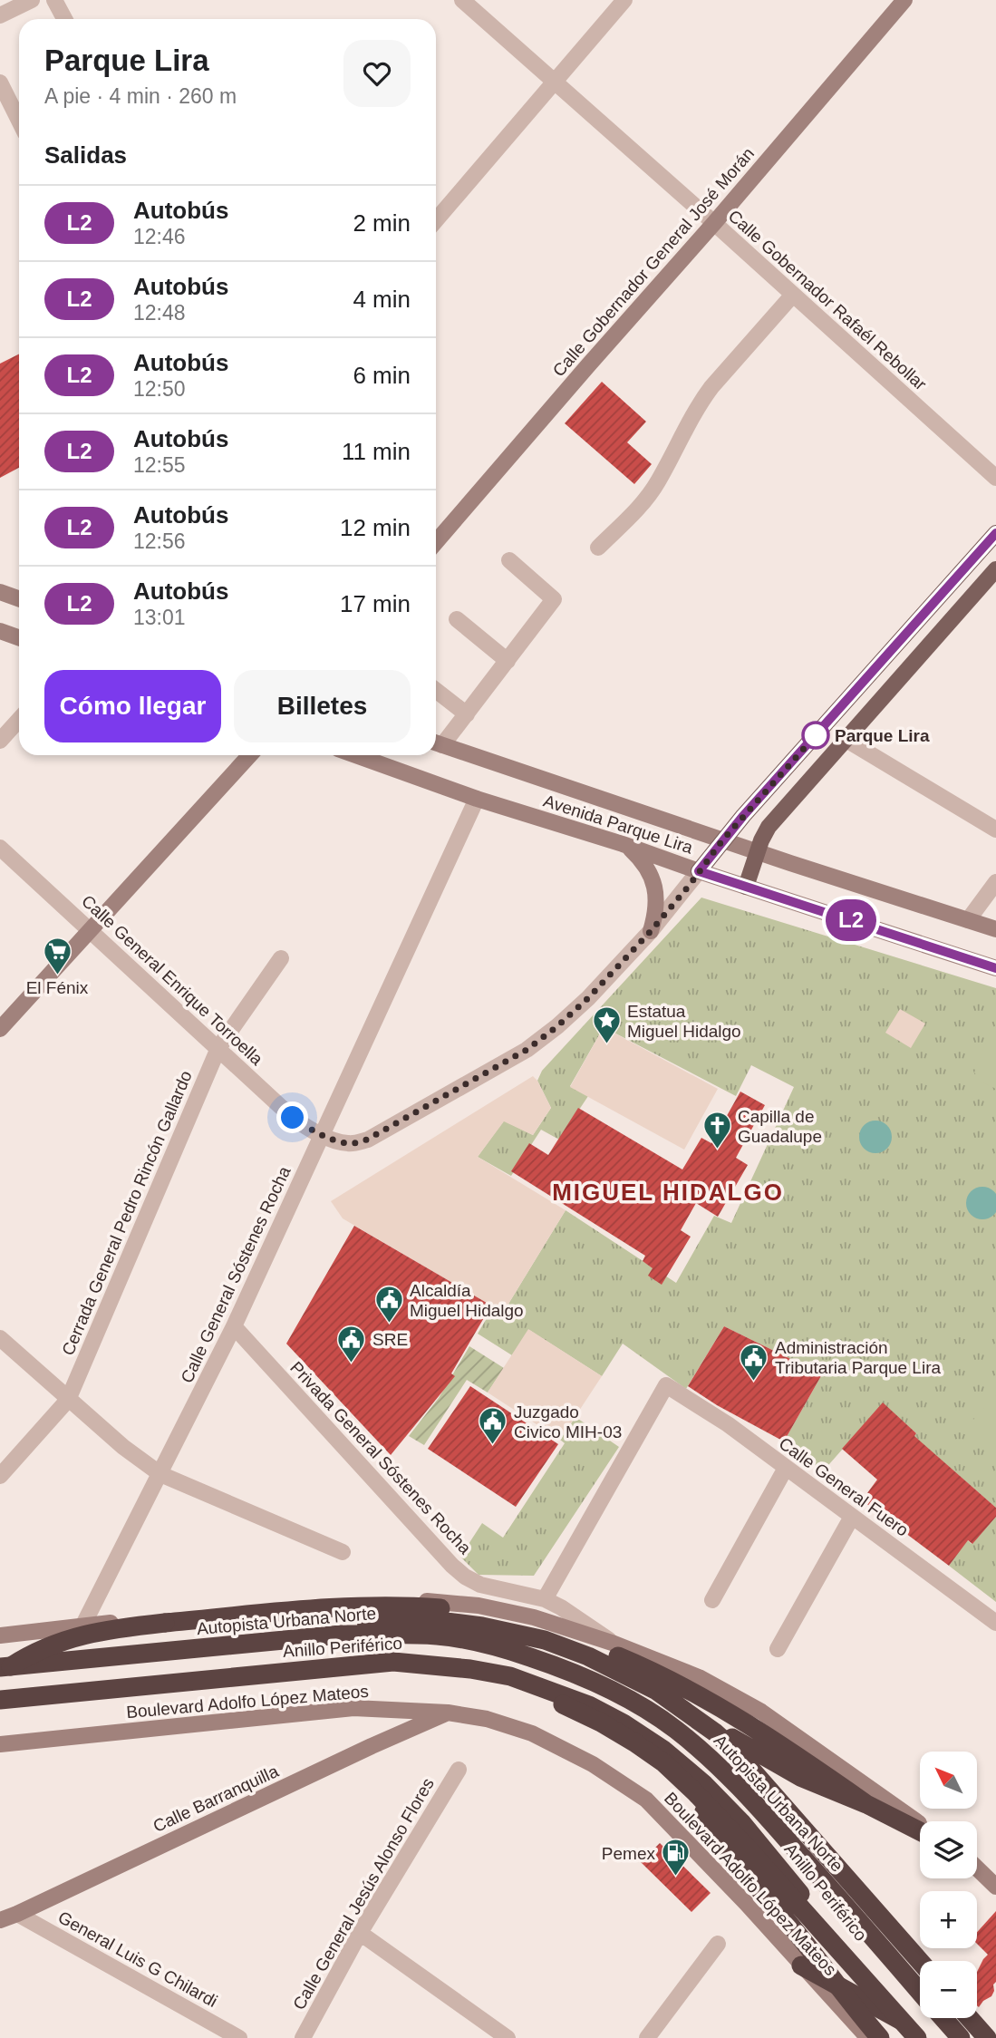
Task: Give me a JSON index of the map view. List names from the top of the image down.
{
  "streets": {
    "highway": ["Autopista Urbana Norte", "Anillo Periférico"],
    "main road": [
      "Calle Gobernador General José Morán",
      "Avenida Parque Lira",
      "Boulevard Adolfo López Mateos",
      "Calle Barranquilla"
    ],
    "street": [
      "Calle Gobernador Rafaél Rebollar",
      "Calle General Enrique Torroella",
      "Cerrada General Pedro Rincón Gallardo",
      "Calle General Sóstenes Rocha",
      "Privada General Sóstenes Rocha",
      "Calle General Fuero",
      "Calle General Jesús Alonso Flores",
      "General Luis G Chilardi"
    ]
  },
  "crossings": [
    ["Calle Gobernador General José Morán", "Calle Gobernador Rafaél Rebollar"],
    ["Avenida Parque Lira", "Calle General Enrique Torroella"],
    ["Avenida Parque Lira", "Calle General Sóstenes Rocha"],
    ["Calle General Enrique Torroella", "Cerrada General Pedro Rincón Gallardo"],
    ["Calle General Enrique Torroella", "Calle General Sóstenes Rocha"],
    ["Calle General Sóstenes Rocha", "Privada General Sóstenes Rocha"],
    ["Privada General Sóstenes Rocha", "Calle General Fuero"],
    ["Autopista Urbana Norte", "Anillo Periférico"],
    ["Boulevard Adolfo López Mateos", "Calle Barranquilla"],
    ["Calle Barranquilla", "General Luis G Chilardi"]
  ],
  "districts": ["MIGUEL HIDALGO"],
  "places": {
    "other": ["Parque Lira"],
    "supermarket": ["El Fénix"],
    "place": ["Estatua Miguel Hidalgo"],
    "church": ["Capilla de Guadalupe"],
    "public building": [
      "Alcaldía Miguel Hidalgo",
      "SRE",
      "Administración Tributaria Parque Lira",
      "Juzgado Civico MIH-03"
    ],
    "fuel station": ["Pemex"]
  },
  "lines": ["bus line L2"],
  "north": "top left",
  "page": {
    "on_map": "L2",
    "heading": [
      ["Parque Lira", "A pie · 4 min · 260 m"],
      "Salidas"
    ],
    "list": [
      {
        "mark": "L2",
        "name": "Autobús",
        "note": "12:46",
        "value": "2 min"
      },
      {
        "mark": "L2",
        "name": "Autobús",
        "note": "12:48",
        "value": "4 min"
      },
      {
        "mark": "L2",
        "name": "Autobús",
        "note": "12:50",
        "value": "6 min"
      },
      {
        "mark": "L2",
        "name": "Autobús",
        "note": "12:55",
        "value": "11 min"
      },
      {
        "mark": "L2",
        "name": "Autobús",
        "note": "12:56",
        "value": "12 min"
      },
      {
        "mark": "L2",
        "name": "Autobús",
        "note": "13:01",
        "value": "17 min"
      }
    ],
    "buttons": ["Cómo llegar", "Billetes"],
    "map_buttons": ["+", "−"]
  }
}
